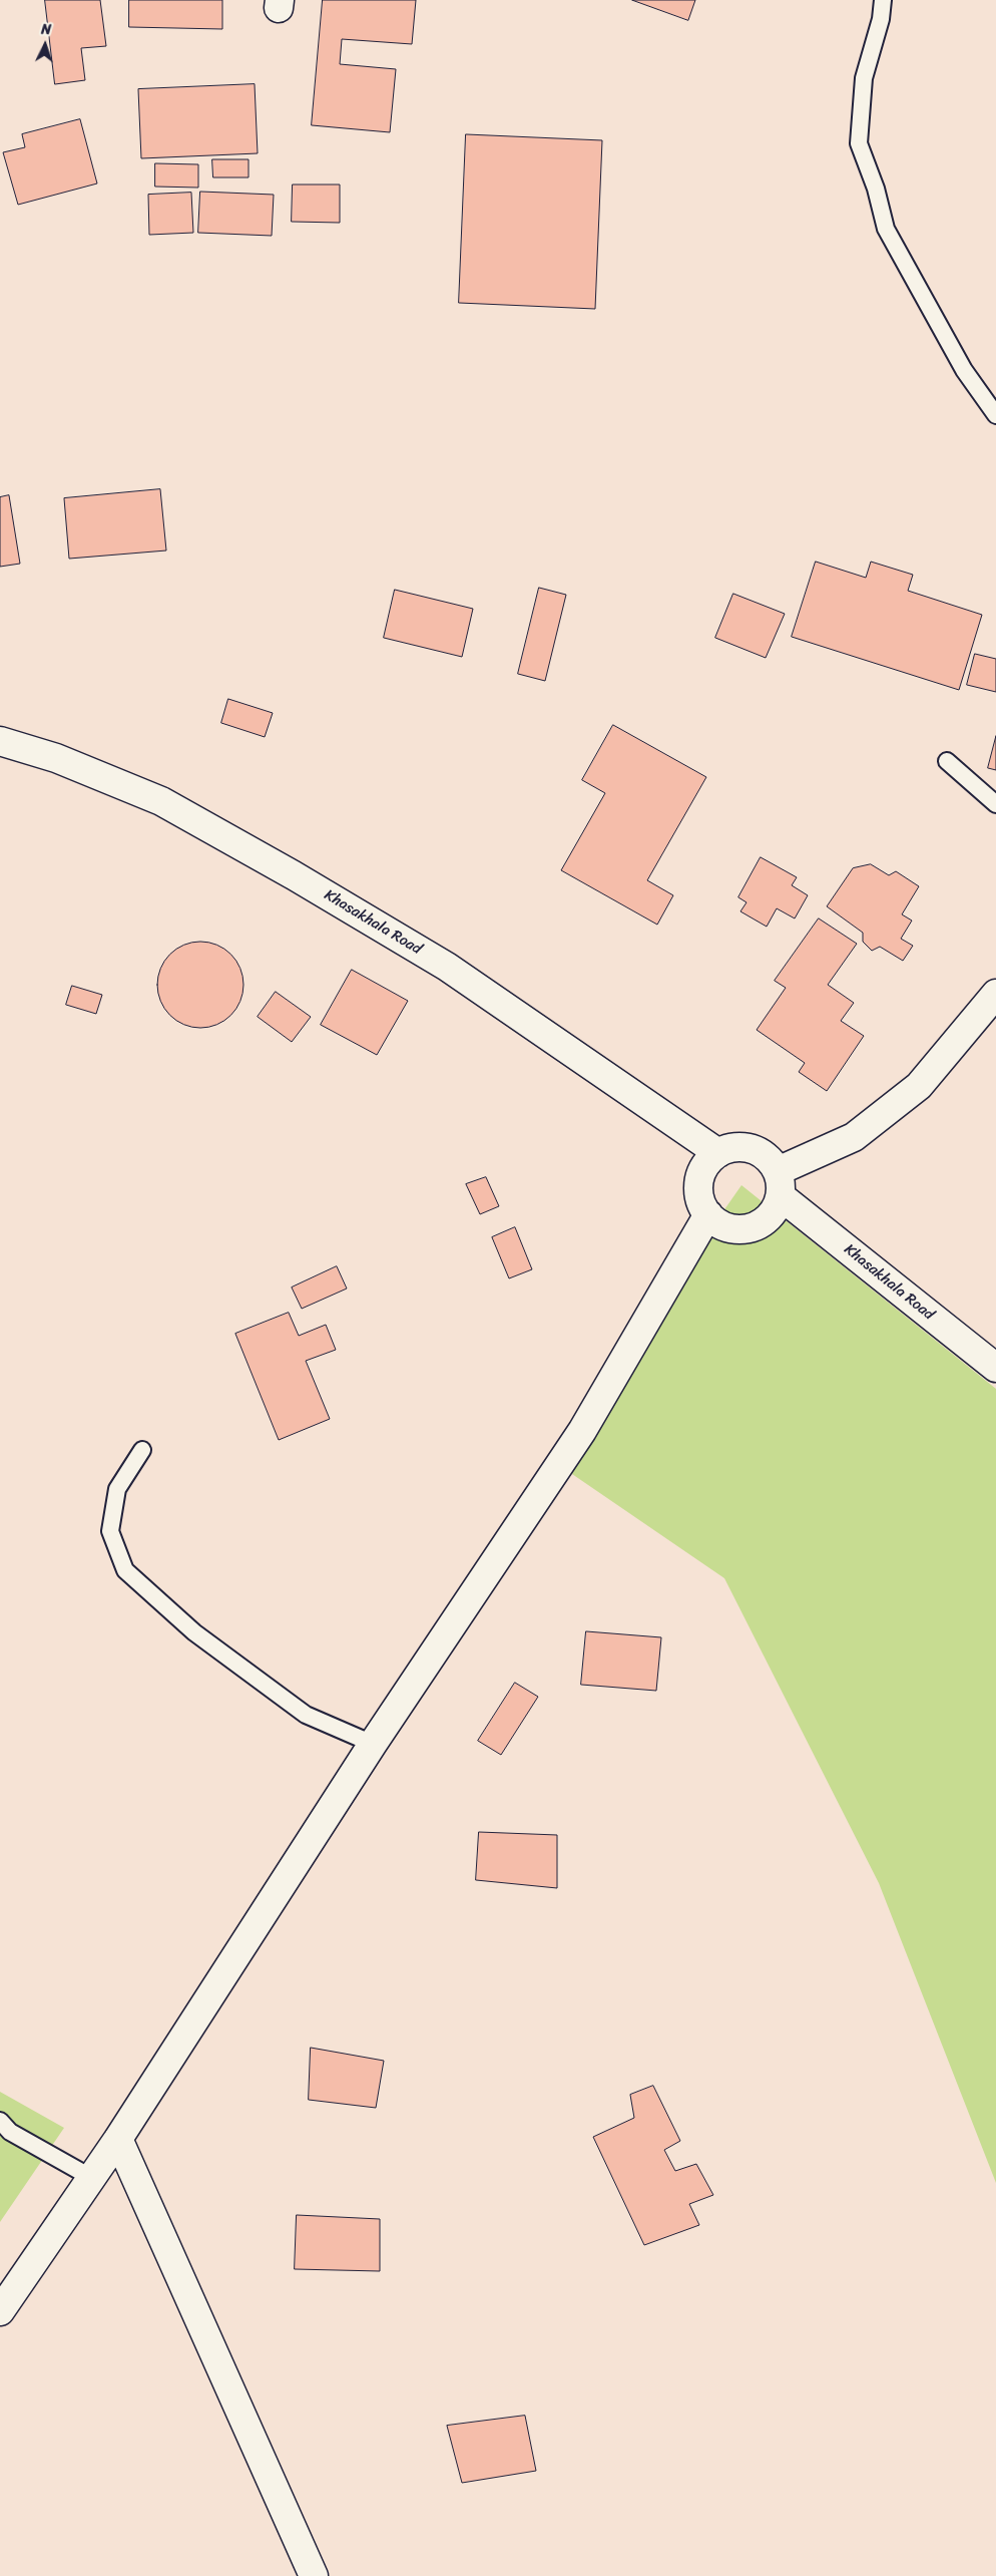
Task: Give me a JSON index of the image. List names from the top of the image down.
{
  "streets": {
    "street": ["Khasakhala Road"]
  },
  "north": "top"
}
